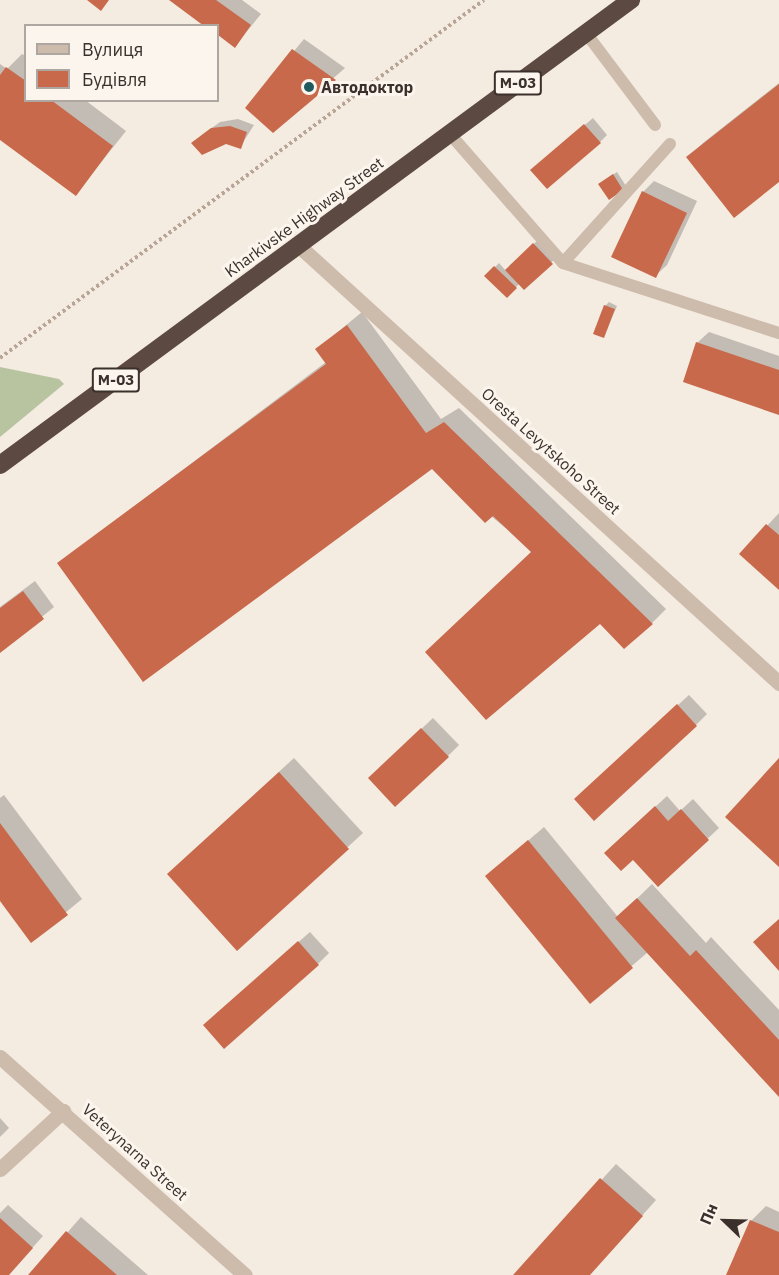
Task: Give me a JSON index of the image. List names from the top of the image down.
{
  "streets": {
    "highway": ["М-03", "Kharkivske Highway Street"],
    "street": ["Oresta Levytskoho Street", "Veterynarna Street"]
  },
  "crossings": [
    ["Kharkivske Highway Street", "Oresta Levytskoho Street"]
  ],
  "places": ["Автодоктор"],
  "legend": ["Вулиця", "Будівля"],
  "north": "top left"
}
